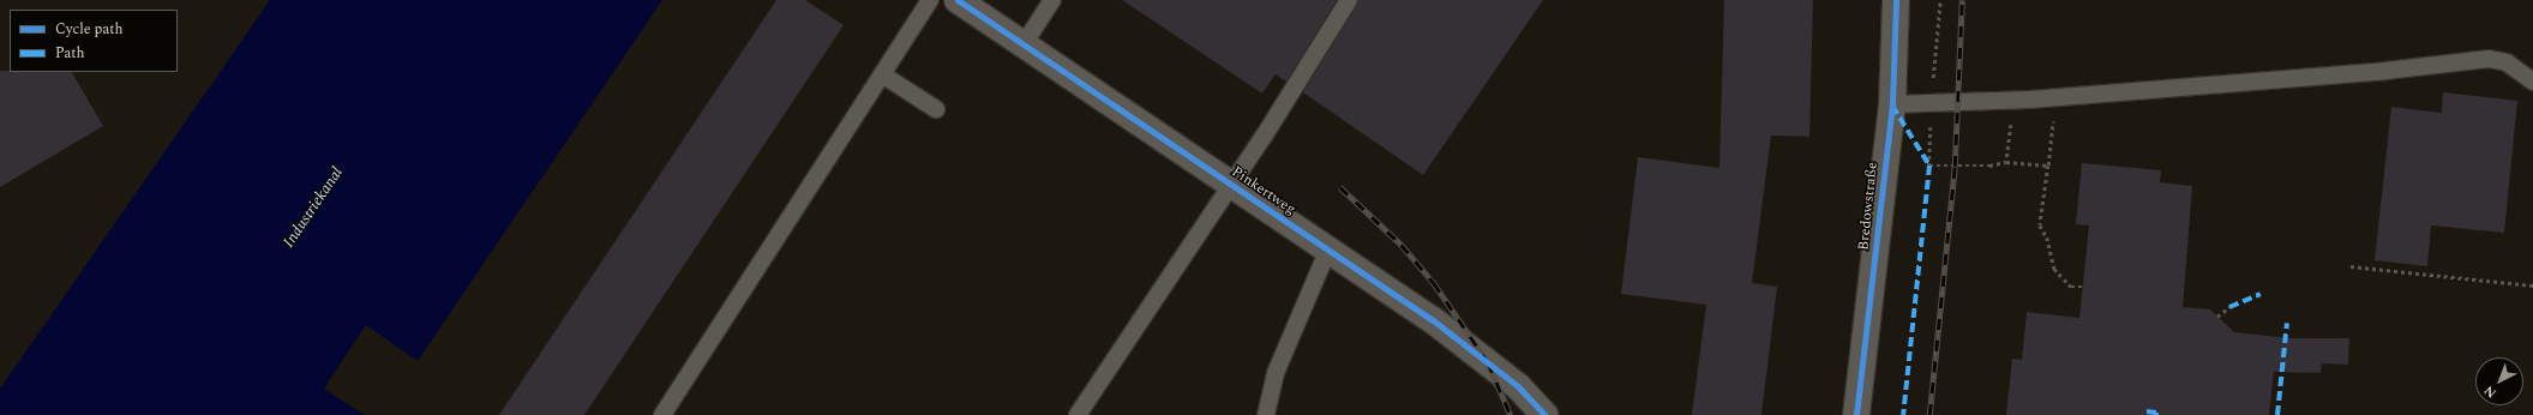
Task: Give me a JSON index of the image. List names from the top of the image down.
{
  "streets": {
    "street": ["Pinkertweg", "Bredowstraße"]
  },
  "water": ["Industriekanal"],
  "legend": ["Cycle path", "Path"],
  "north": "bottom left"
}
